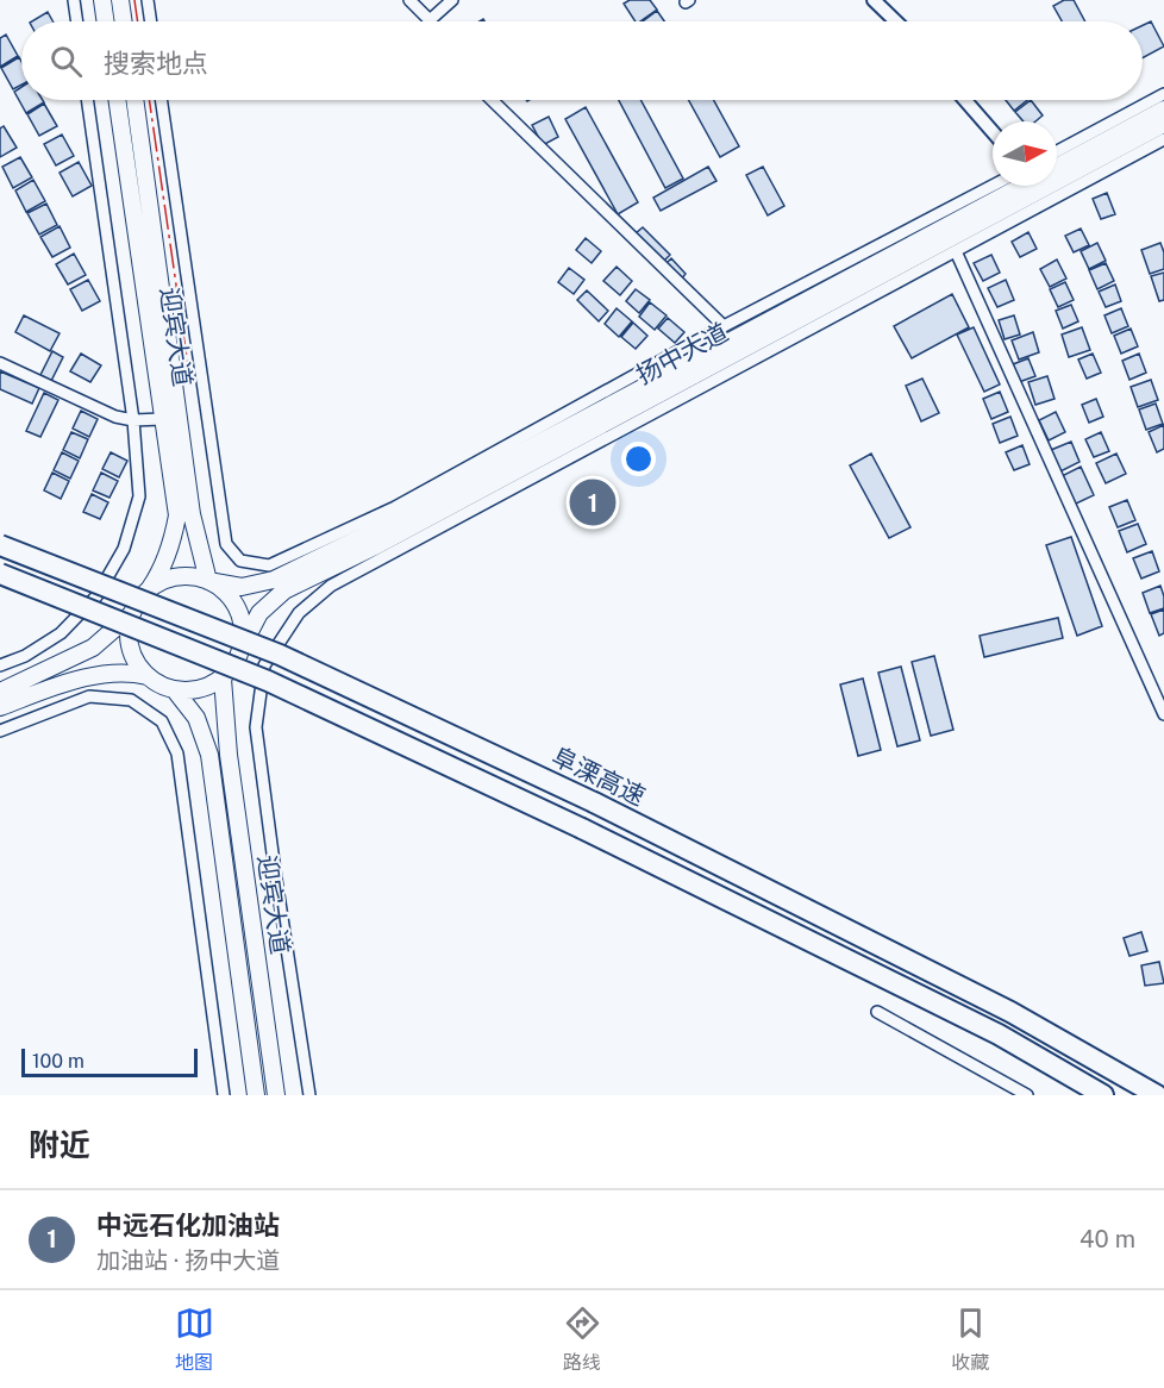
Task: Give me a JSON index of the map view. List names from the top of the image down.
{
  "streets": {
    "highway": ["阜溧高速"],
    "main road": ["迎宾大道", "扬中大道"]
  },
  "crossings": [
    ["迎宾大道", "扬中大道"]
  ],
  "scale_bar": "100 m",
  "north": "right",
  "page": {
    "search": "搜索地点",
    "pins": "1",
    "scale": "100 m",
    "heading": "附近",
    "list": [
      {
        "mark": "1",
        "name": "中远石化加油站",
        "note": "加油站 · 扬中大道",
        "value": "40 m"
      }
    ],
    "nav": ["地图", "路线", "收藏"]
  }
}
